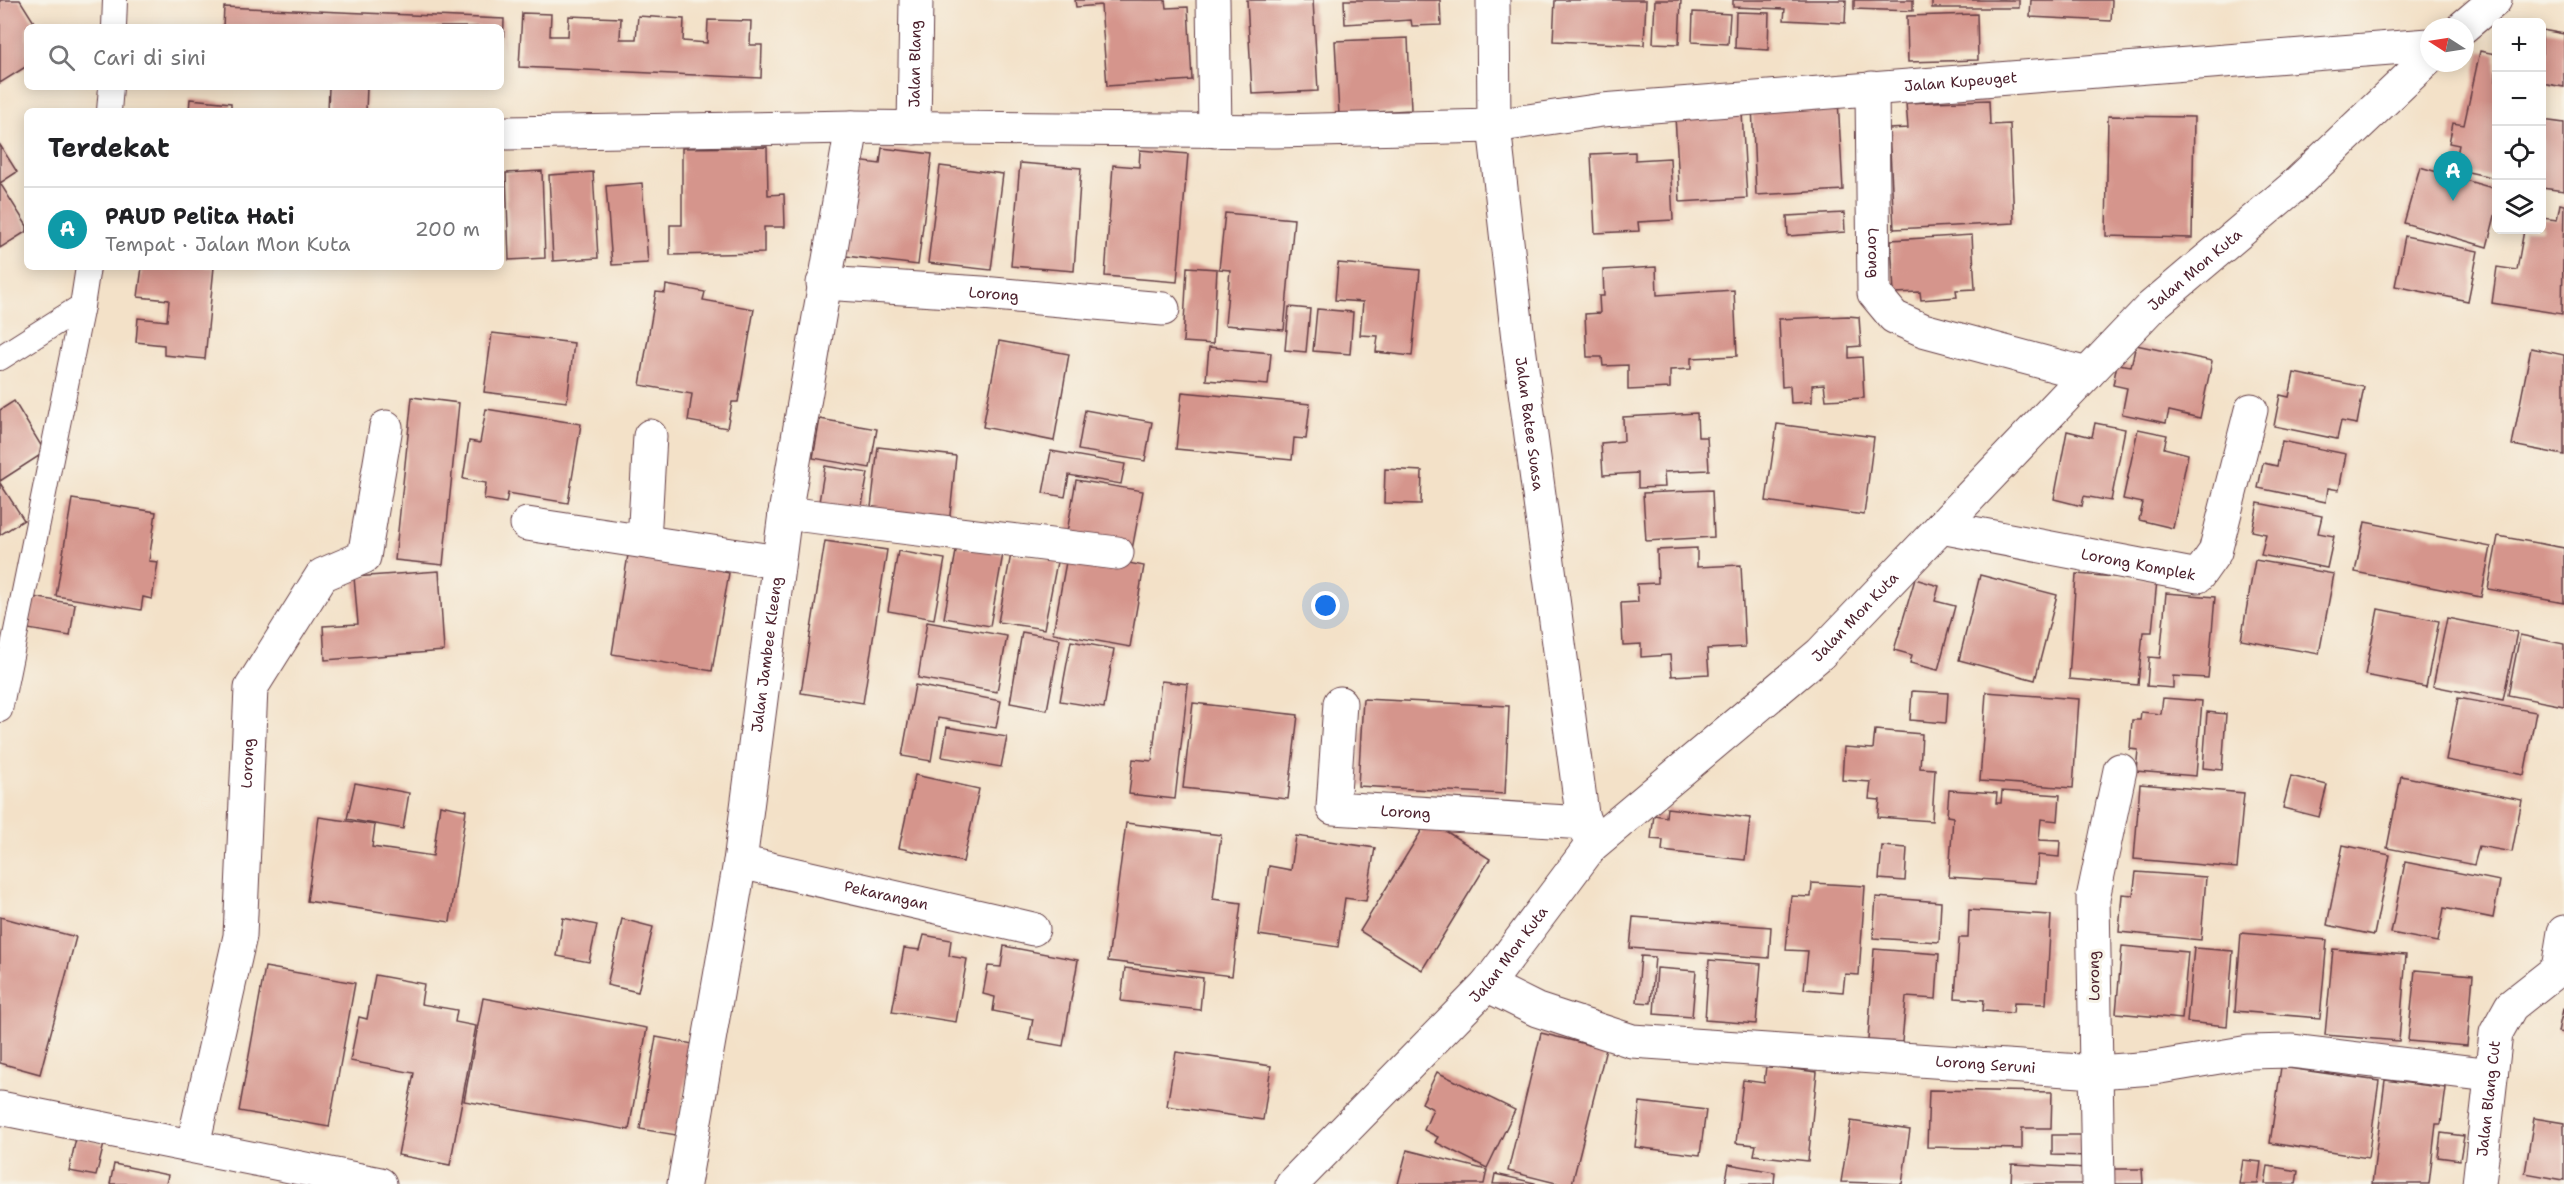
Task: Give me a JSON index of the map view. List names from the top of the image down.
{
  "streets": {
    "street": [
      "Jalan Blang",
      "Jalan Kupeuget",
      "Lorong",
      "Jalan Mon Kuta",
      "Jalan Batee Suasa",
      "Lorong Komplek",
      "Jalan Jambee Kleeng",
      "Pekarangan",
      "Lorong Seruni",
      "Jalan Blang Cut"
    ]
  },
  "crossings": [
    ["Jalan Blang", "Jalan Kupeuget"],
    ["Jalan Kupeuget", "Lorong"],
    ["Jalan Kupeuget", "Jalan Batee Suasa"],
    ["Jalan Kupeuget", "Jalan Jambee Kleeng"],
    ["Lorong", "Jalan Mon Kuta"],
    ["Lorong", "Jalan Batee Suasa"],
    ["Lorong", "Jalan Jambee Kleeng"],
    ["Lorong", "Lorong Seruni"],
    ["Jalan Mon Kuta", "Jalan Batee Suasa"],
    ["Jalan Mon Kuta", "Lorong Komplek"],
    ["Jalan Mon Kuta", "Lorong Seruni"],
    ["Jalan Jambee Kleeng", "Pekarangan"],
    ["Lorong Seruni", "Jalan Blang Cut"]
  ],
  "north": "left",
  "page": {
    "map_buttons": ["+", "−"],
    "search": "Cari di sini",
    "heading": "Terdekat",
    "pins": "A",
    "list": [
      {
        "mark": "A",
        "name": "PAUD Pelita Hati",
        "note": "Tempat · Jalan Mon Kuta",
        "value": "200 m"
      }
    ]
  }
}
